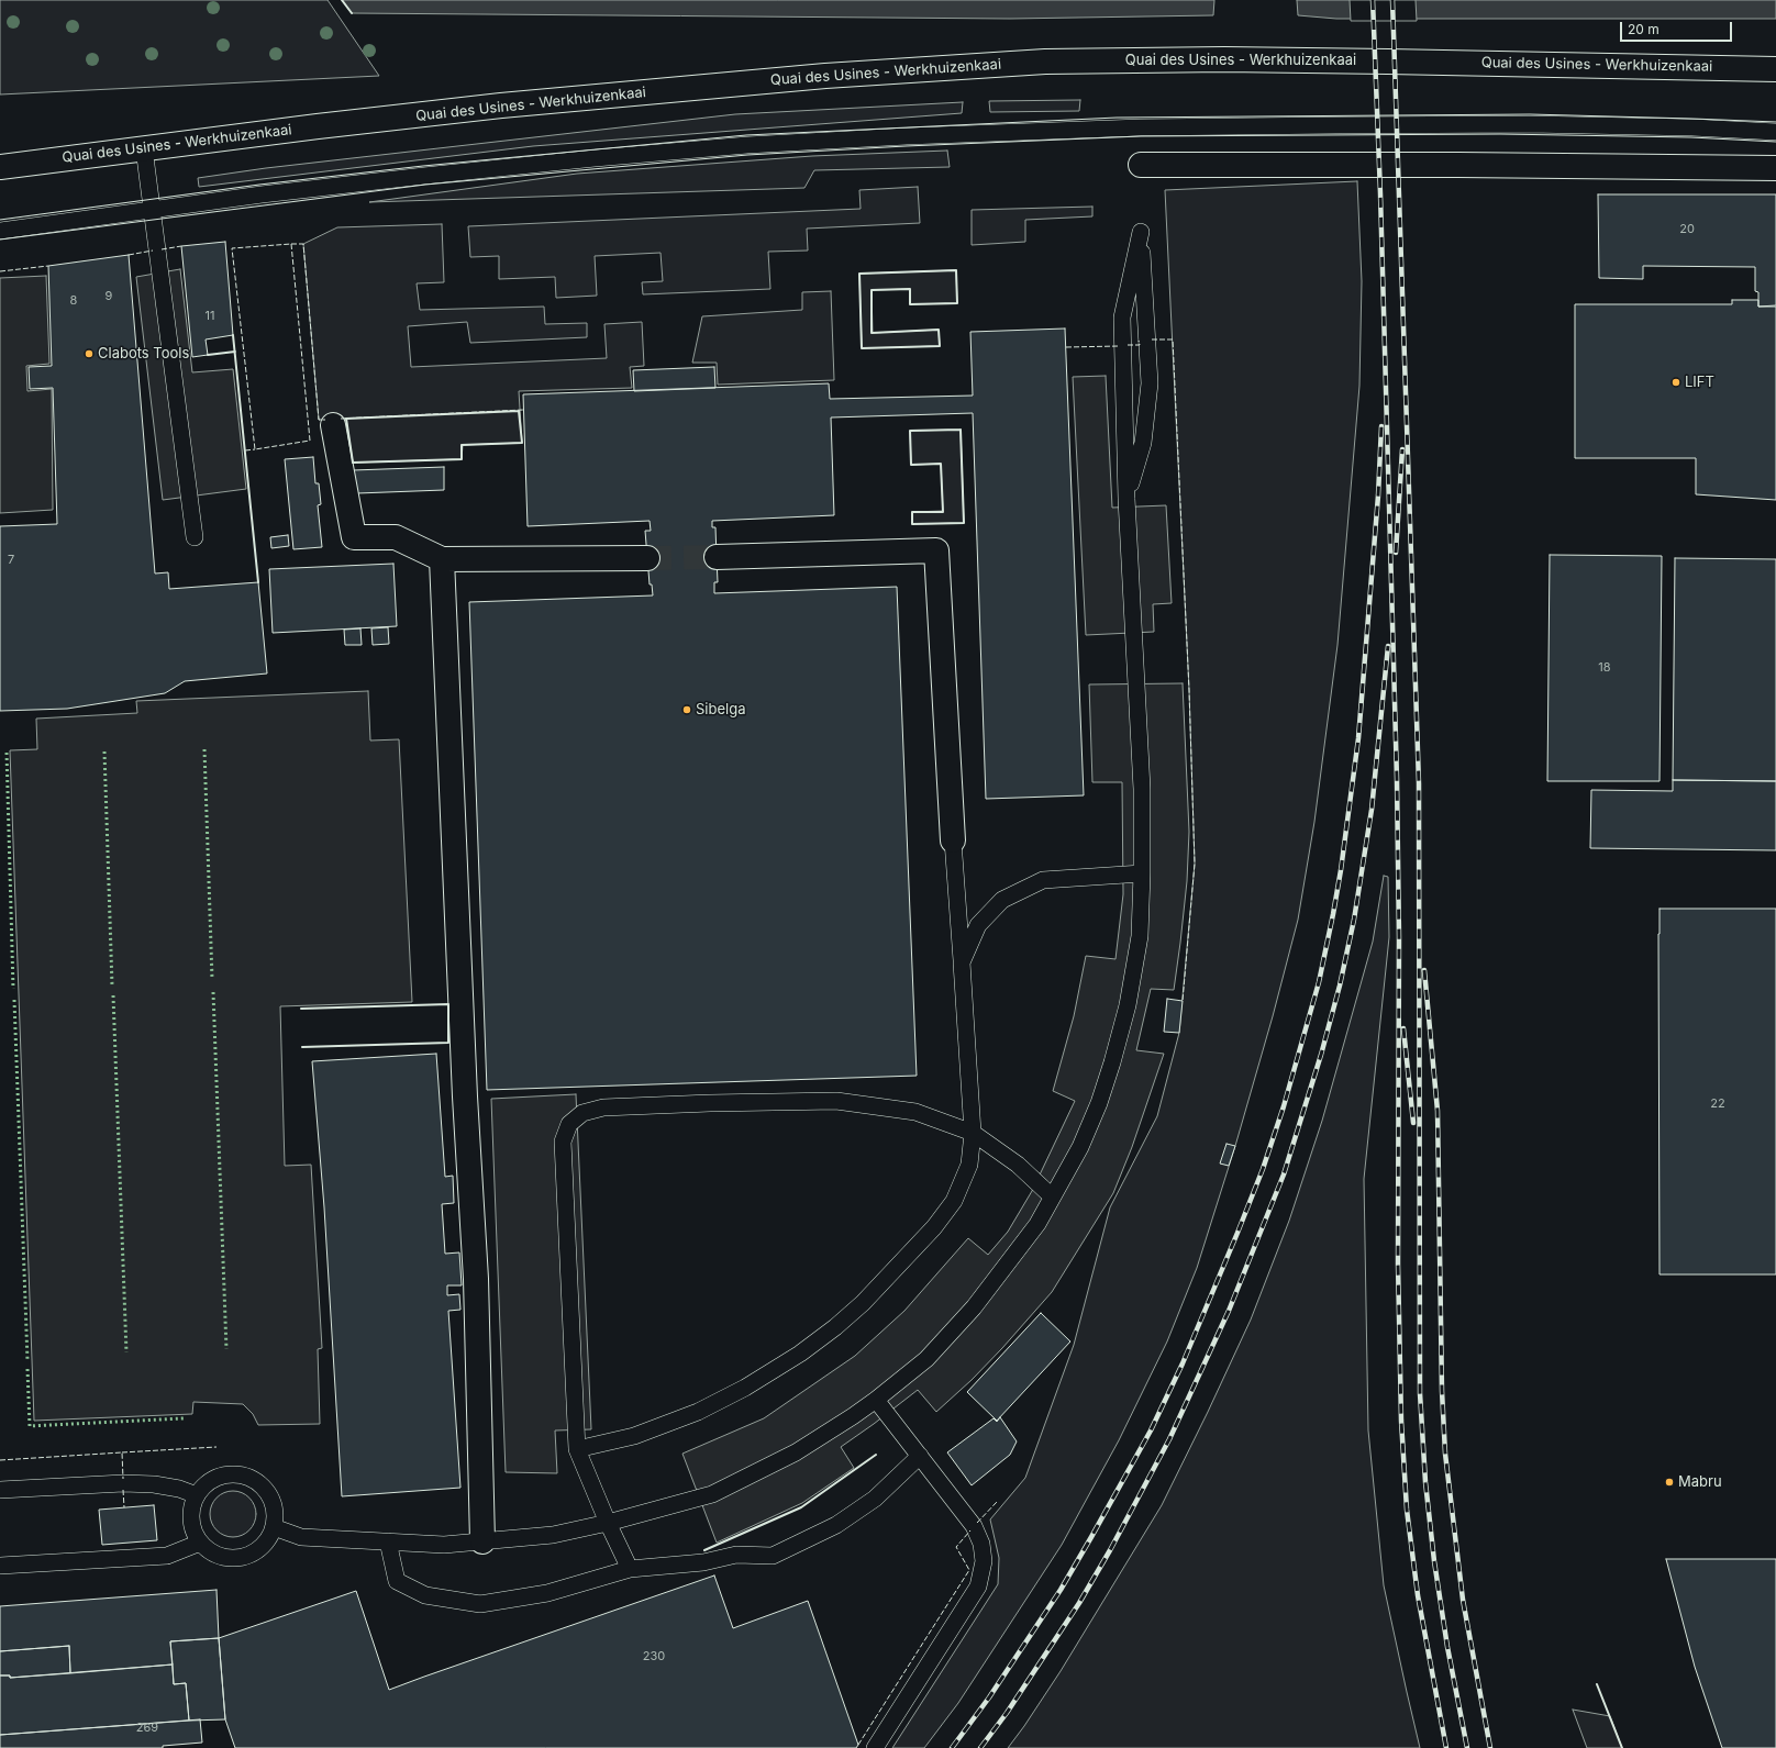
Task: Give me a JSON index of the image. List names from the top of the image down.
{
  "streets": {
    "street": ["Quai des Usines - Werkhuizenkaai"]
  },
  "places": [
    "Clabots Tools",
    "LIFT",
    "Sibelga",
    "Mabru"
  ],
  "house_numbers": [
    "20",
    "9",
    "8",
    "11",
    "7",
    "18",
    "22",
    "230",
    "269"
  ],
  "scale_bar": "20 m"
}
